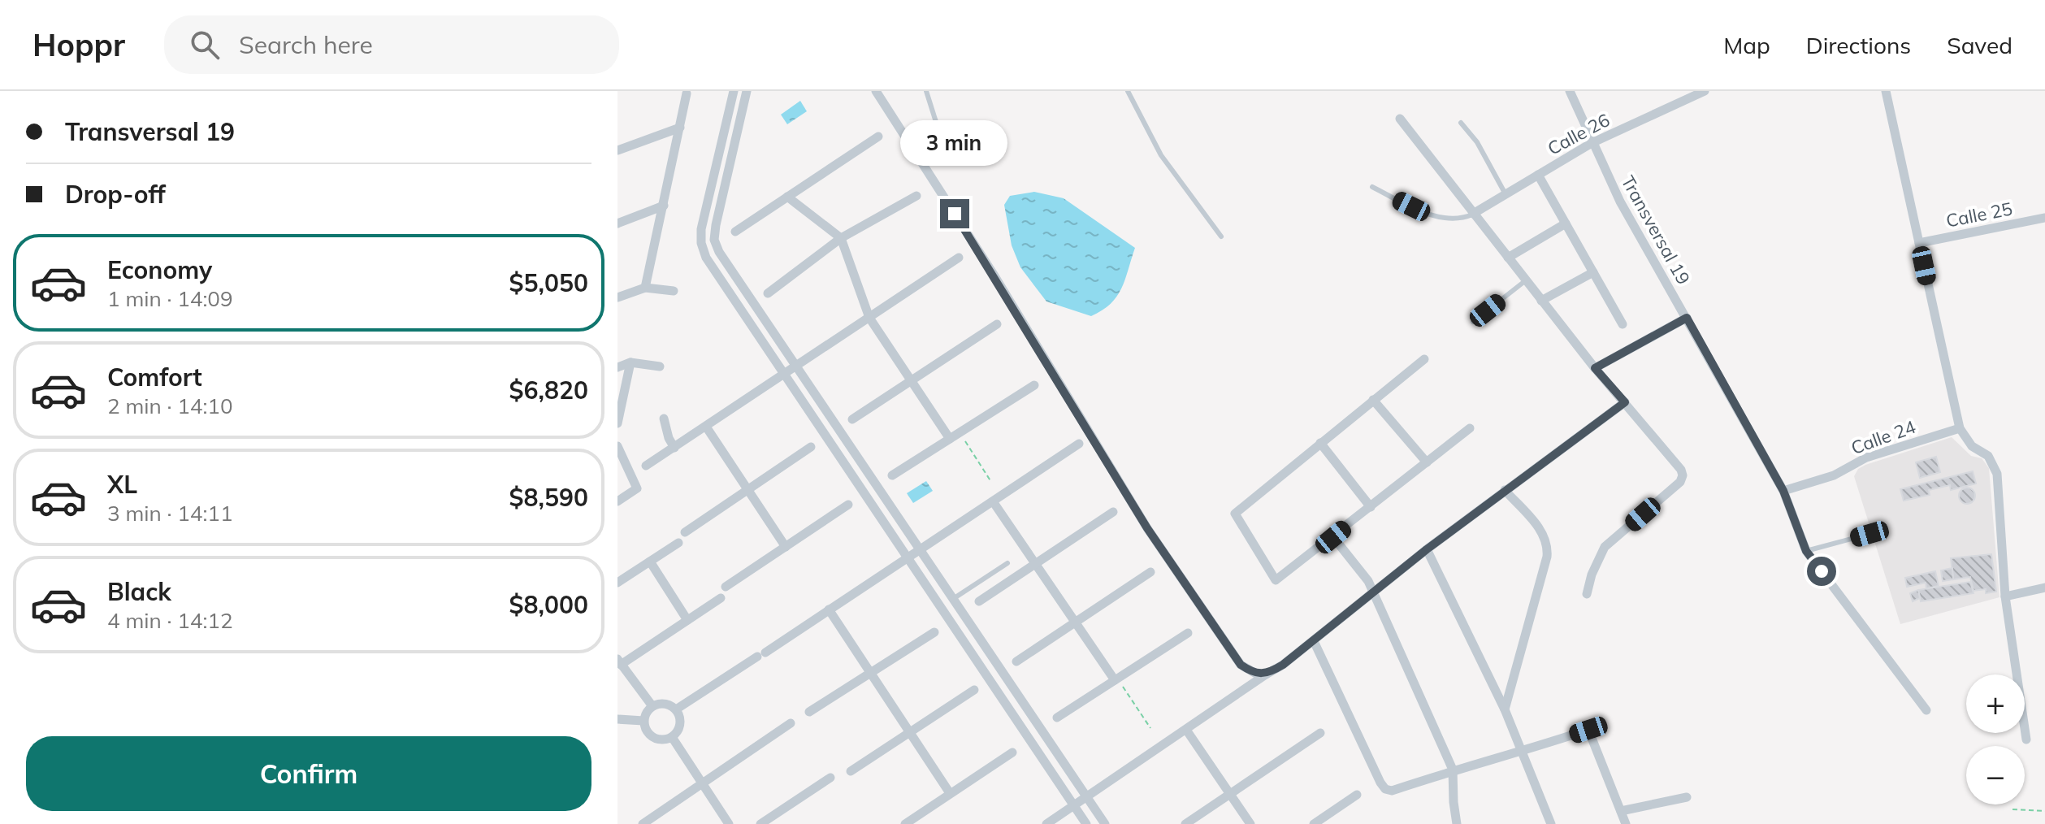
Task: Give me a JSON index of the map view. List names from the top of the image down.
{
  "streets": {
    "street": [
      "Calle 26",
      "Calle 25",
      "Transversal 19",
      "Calle 24"
    ]
  },
  "crossings": [
    ["Calle 26", "Transversal 19"],
    ["Transversal 19", "Calle 24"]
  ],
  "page": {
    "header": "Hoppr",
    "search": "Search here",
    "nav": ["Map", "Directions", "Saved"],
    "banner": ["Transversal 19", "Drop-off"],
    "bubble": "3 min",
    "list": [
      {
        "name": "Economy",
        "note": "1 min · 14:09",
        "value": "$5,050"
      },
      {
        "name": "Comfort",
        "note": "2 min · 14:10",
        "value": "$6,820"
      },
      {
        "name": "XL",
        "note": "3 min · 14:11",
        "value": "$8,590"
      },
      {
        "name": "Black",
        "note": "4 min · 14:12",
        "value": "$8,000"
      }
    ],
    "map_buttons": ["+", "−"],
    "buttons": "Confirm"
  }
}
